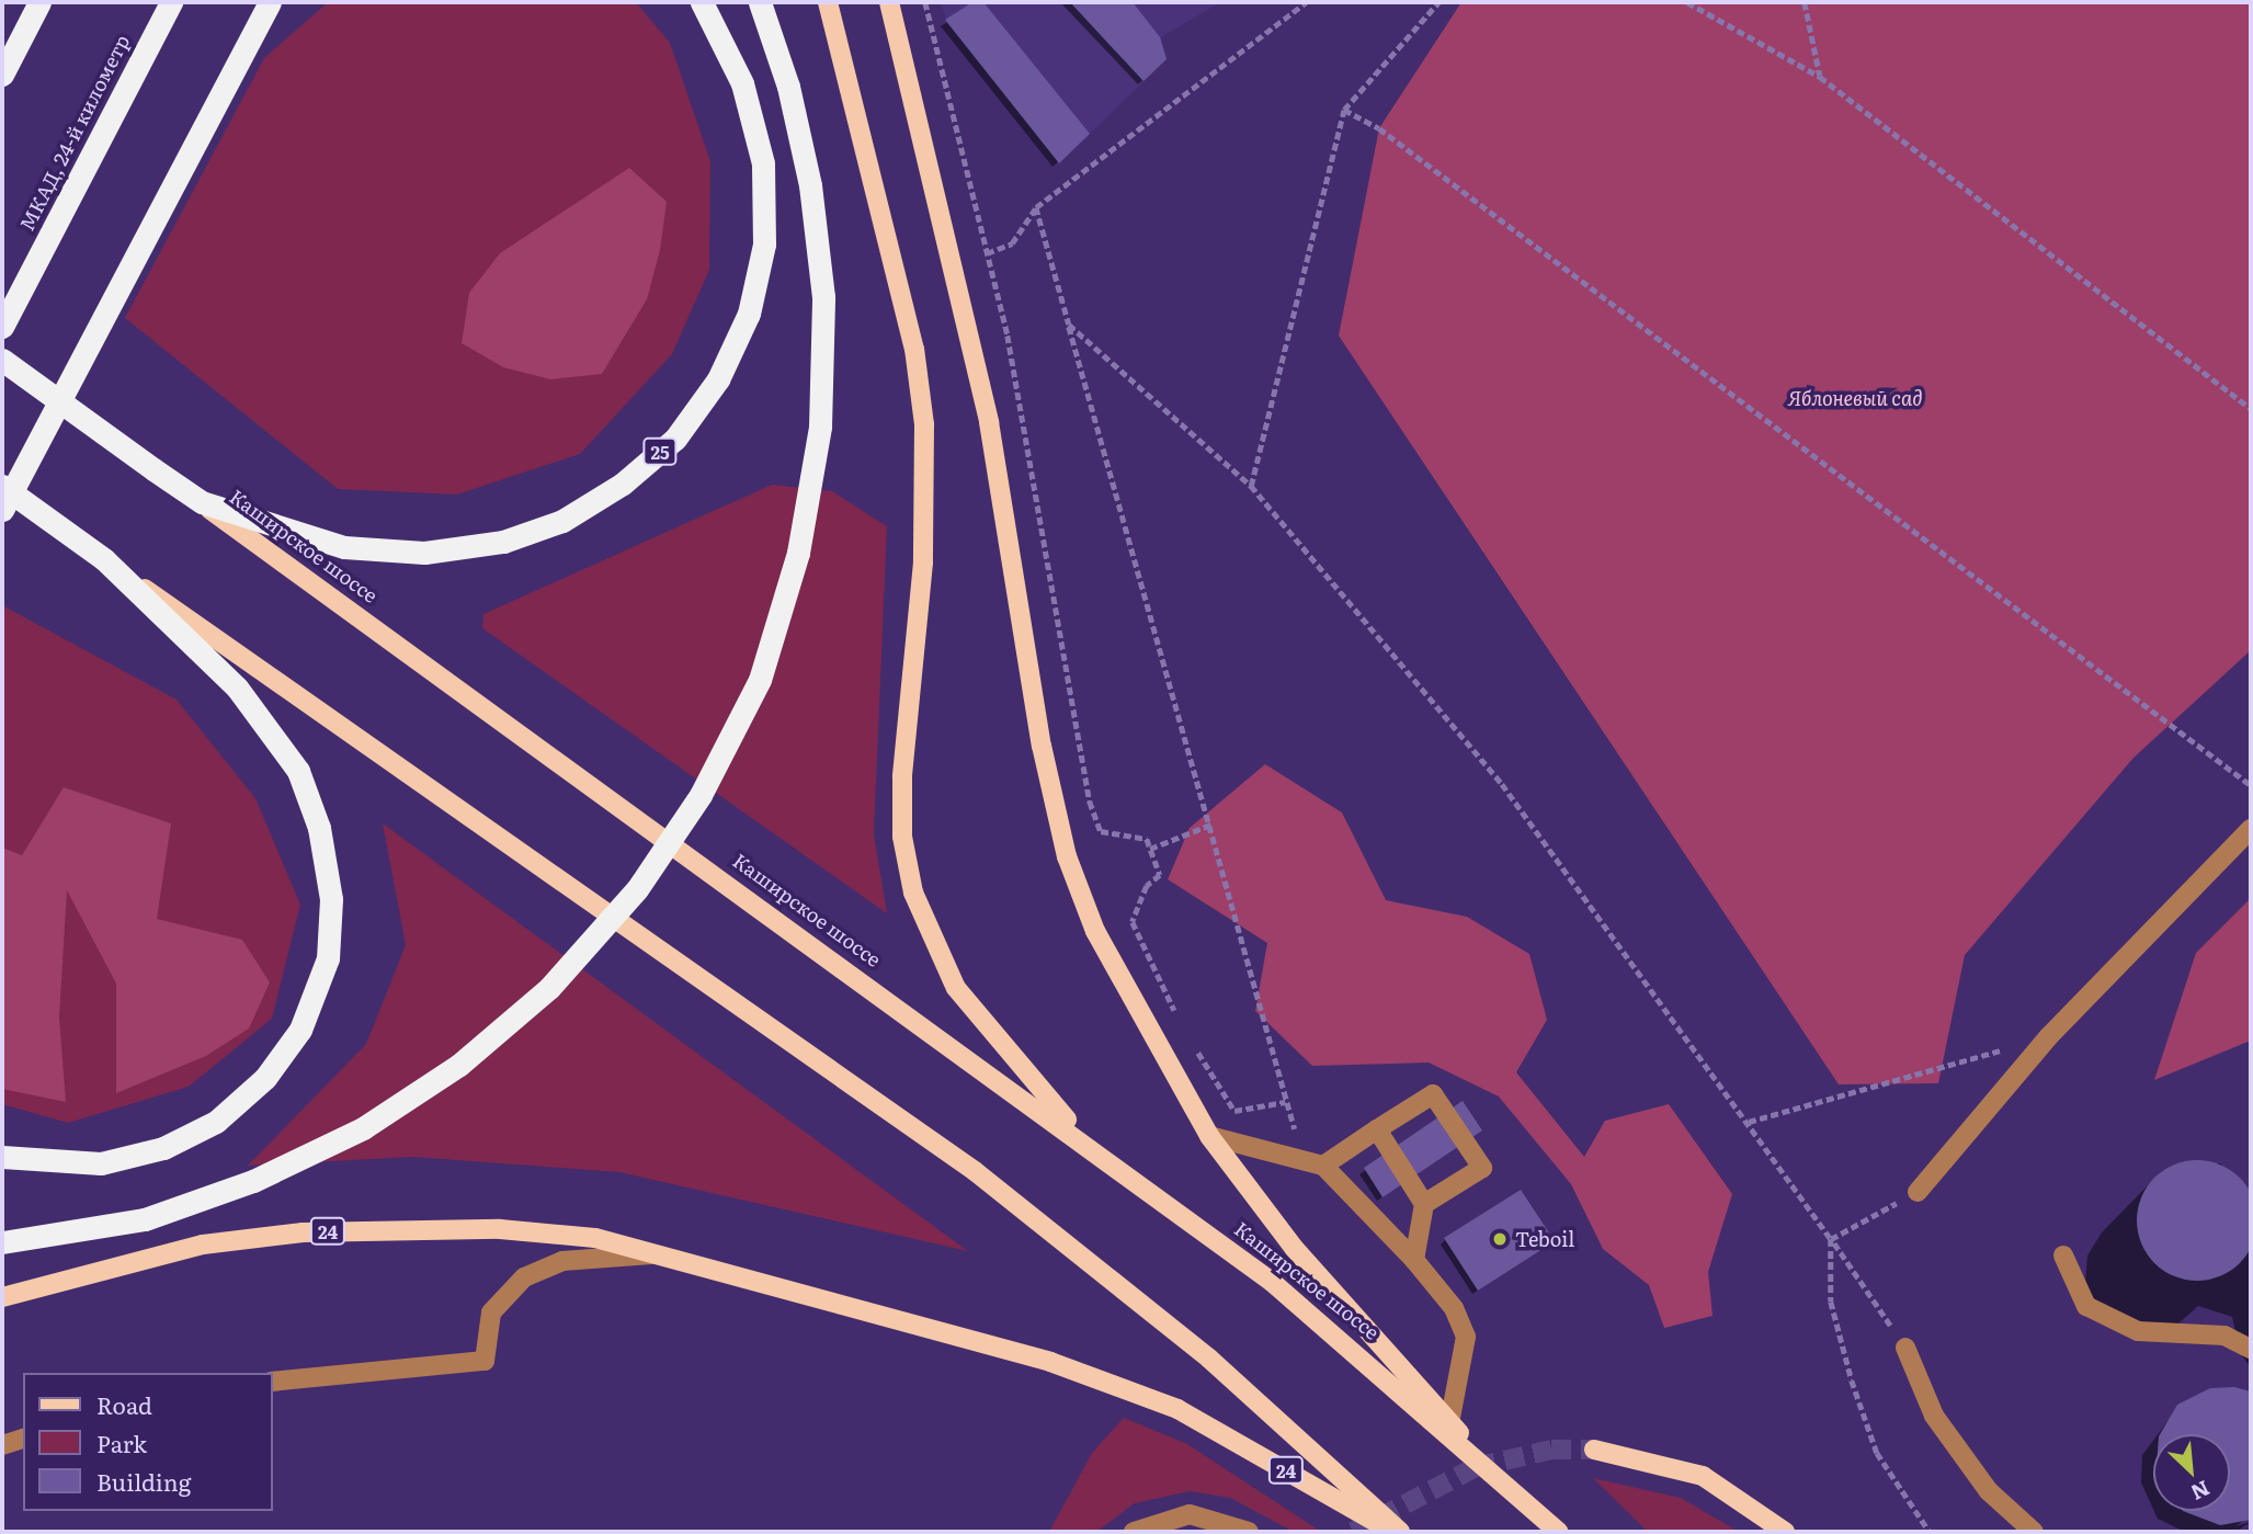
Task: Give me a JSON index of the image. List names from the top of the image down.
{
  "streets": {
    "highway": ["МКАД, 24-й километр", "25", "Каширское шоссе"],
    "main road": ["24"]
  },
  "crossings": [
    ["25", "Каширское шоссе"]
  ],
  "parks": ["Яблоневый сад"],
  "places": ["Teboil"],
  "legend": ["Road", "Park", "Building"],
  "north": "bottom right"
}
